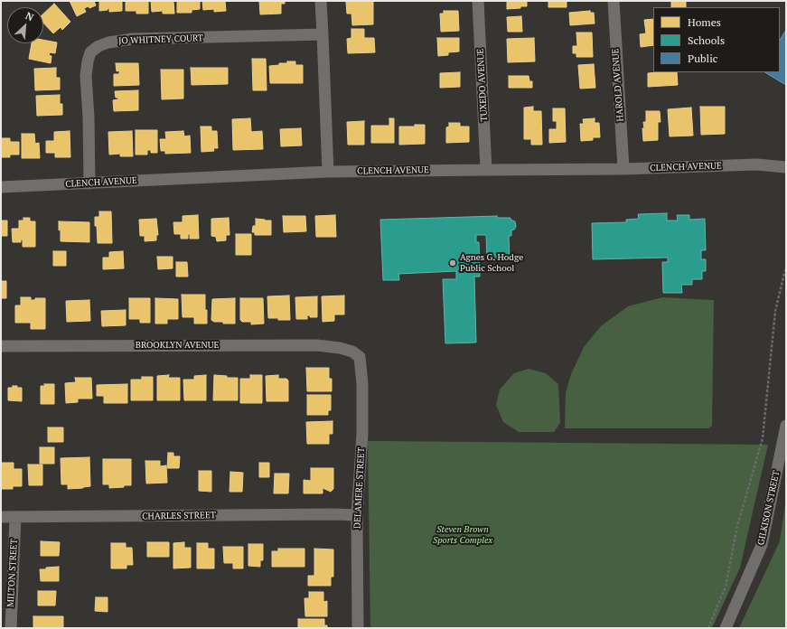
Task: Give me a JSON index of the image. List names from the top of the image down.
{
  "streets": {
    "street": [
      "JO WHITNEY COURT",
      "TUXEDO AVENUE",
      "HAROLD AVENUE",
      "CLENCH AVENUE",
      "BROOKLYN AVENUE",
      "DELAMERE STREET",
      "GILKISON STREET",
      "CHARLES STREET",
      "MILTON STREET"
    ]
  },
  "crossings": [
    ["JO WHITNEY COURT", "CLENCH AVENUE"],
    ["TUXEDO AVENUE", "CLENCH AVENUE"],
    ["HAROLD AVENUE", "CLENCH AVENUE"],
    ["BROOKLYN AVENUE", "DELAMERE STREET"],
    ["DELAMERE STREET", "CHARLES STREET"],
    ["CHARLES STREET", "MILTON STREET"]
  ],
  "parks": ["Steven Brown Sports Complex"],
  "places": ["Agnes G. Hodge Public School"],
  "legend": ["Homes", "Schools", "Public"],
  "north": "top right"
}
